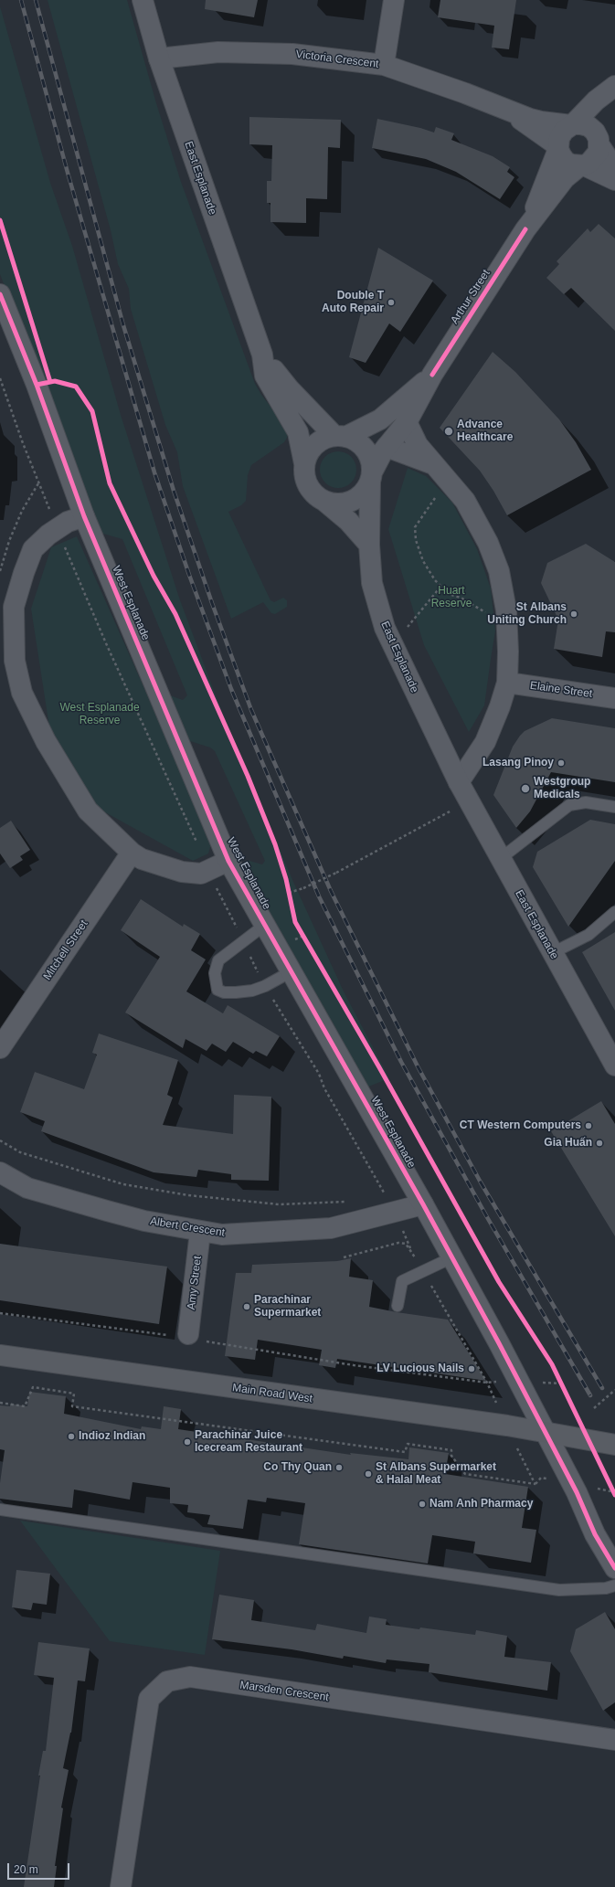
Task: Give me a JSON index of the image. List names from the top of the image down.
{
  "streets": {
    "main road": ["Main Road West"],
    "street": [
      "Victoria Crescent",
      "East Esplanade",
      "Arthur Street",
      "West Esplanade",
      "Elaine Street",
      "Mitchell Street",
      "Albert Crescent",
      "Amy Street",
      "Marsden Crescent"
    ]
  },
  "crossings": [
    ["Victoria Crescent", "East Esplanade"],
    ["Victoria Crescent", "Arthur Street"],
    ["East Esplanade", "Arthur Street"],
    ["West Esplanade", "Mitchell Street"],
    ["West Esplanade", "Albert Crescent"],
    ["West Esplanade", "Main Road West"],
    ["Albert Crescent", "Amy Street"]
  ],
  "parks": ["Huart Reserve", "West Esplanade Reserve"],
  "places": [
    "Double T Auto Repair",
    "Advance Healthcare",
    "St Albans Uniting Church",
    "Lasang Pinoy",
    "Westgroup Medicals",
    "CT Western Computers",
    "Gia Huấn",
    "Parachinar Supermarket",
    "LV Lucious Nails",
    "Indioz Indian",
    "Parachinar Juice Icecream Restaurant",
    "Co Thy Quan",
    "St Albans Supermarket & Halal Meat",
    "Nam Anh Pharmacy"
  ],
  "scale_bar": "20 m"
}
